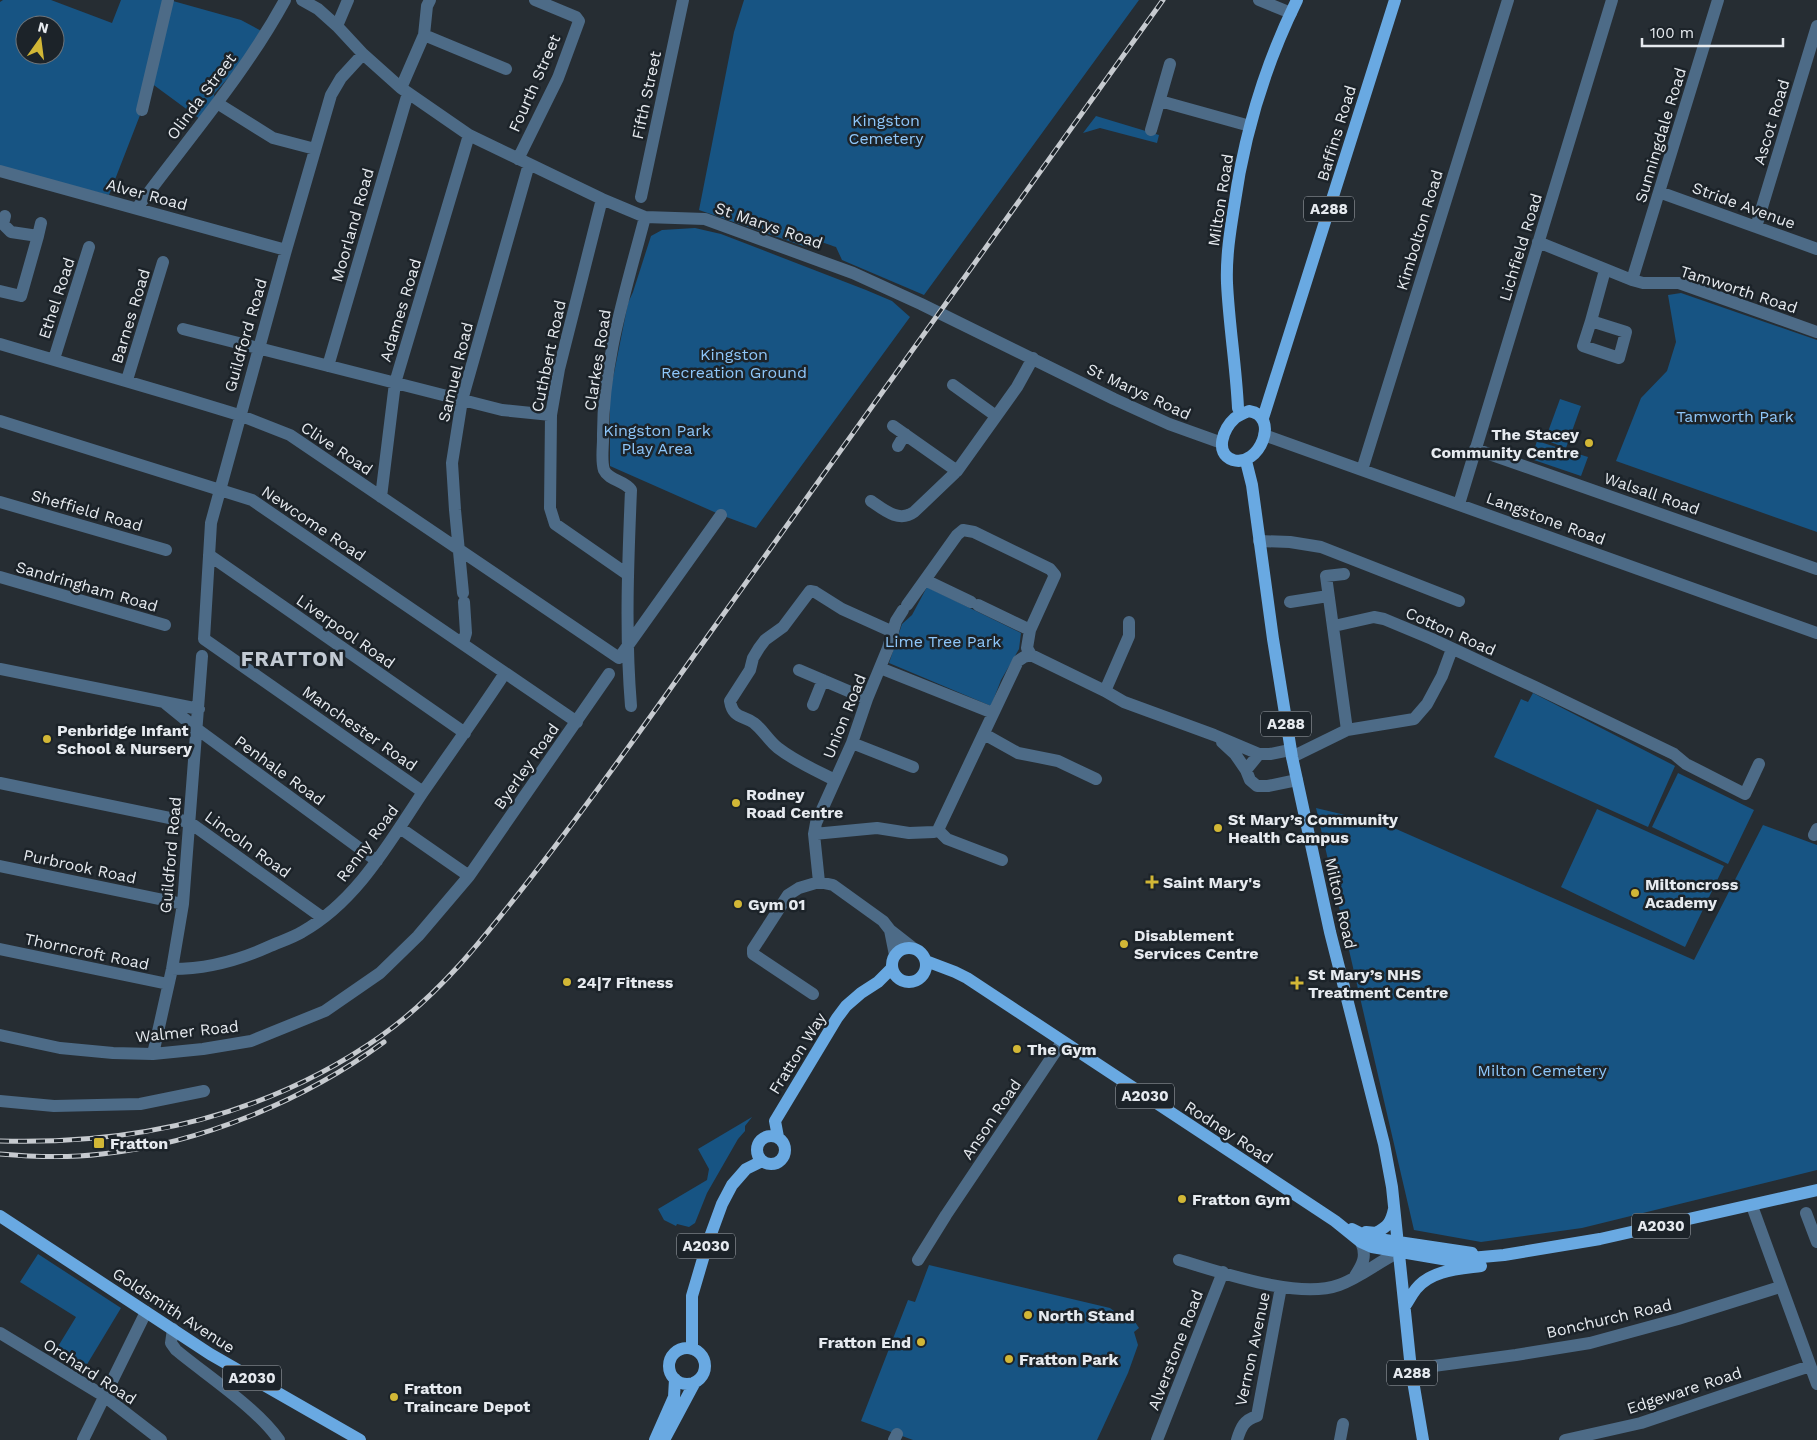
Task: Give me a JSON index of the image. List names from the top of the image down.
{
  "streets": {
    "main road": [
      "Baffins Road",
      "Milton Road",
      "A288",
      "Fratton Way",
      "A2030",
      "Rodney Road",
      "Goldsmith Avenue"
    ],
    "street": [
      "Fourth Street",
      "Fifth Street",
      "Olinda Street",
      "Ascot Road",
      "Sunningdale Road",
      "Alver Road",
      "Stride Avenue",
      "Moorland Road",
      "St Marys Road",
      "Kimbolton Road",
      "Lichfield Road",
      "Tamworth Road",
      "Ethel Road",
      "Adames Road",
      "Barnes Road",
      "Guildford Road",
      "Cuthbert Road",
      "Clarkes Road",
      "Samuel Road",
      "Clive Road",
      "Walsall Road",
      "Sheffield Road",
      "Langstone Road",
      "Newcome Road",
      "Sandringham Road",
      "Liverpool Road",
      "Cotton Road",
      "Union Road",
      "Manchester Road",
      "Byerley Road",
      "Penhale Road",
      "Renny Road",
      "Lincoln Road",
      "Purbrook Road",
      "Thorncroft Road",
      "Walmer Road",
      "Anson Road",
      "Bonchurch Road",
      "Vernon Avenue",
      "Alverstone Road",
      "Orchard Road",
      "Edgeware Road"
    ]
  },
  "crossings": [
    ["Fourth Street", "St Marys Road"],
    ["Fourth Street", "Samuel Road"],
    ["Olinda Street", "Alver Road"],
    ["Ascot Road", "Stride Avenue"],
    ["Baffins Road", "Milton Road"],
    ["Baffins Road", "St Marys Road"],
    ["Baffins Road", "Langstone Road"],
    ["Sunningdale Road", "Stride Avenue"],
    ["Sunningdale Road", "Tamworth Road"],
    ["Alver Road", "Guildford Road"],
    ["Milton Road", "St Marys Road"],
    ["Milton Road", "Langstone Road"],
    ["Milton Road", "A2030"],
    ["Milton Road", "Rodney Road"],
    ["Milton Road", "Bonchurch Road"],
    ["Milton Road", "Alverstone Road"],
    ["Moorland Road", "St Marys Road"],
    ["St Marys Road", "Adames Road"],
    ["St Marys Road", "Guildford Road"],
    ["St Marys Road", "Cuthbert Road"],
    ["St Marys Road", "Clarkes Road"],
    ["St Marys Road", "Samuel Road"],
    ["St Marys Road", "Langstone Road"],
    ["Kimbolton Road", "Langstone Road"],
    ["Lichfield Road", "Tamworth Road"],
    ["Lichfield Road", "Walsall Road"],
    ["Lichfield Road", "Langstone Road"],
    ["Ethel Road", "Clive Road"],
    ["Adames Road", "Clive Road"],
    ["Barnes Road", "Clive Road"],
    ["Guildford Road", "Clive Road"],
    ["Guildford Road", "Newcome Road"],
    ["Guildford Road", "Liverpool Road"],
    ["Guildford Road", "Manchester Road"],
    ["Guildford Road", "Penhale Road"],
    ["Guildford Road", "Renny Road"],
    ["Guildford Road", "Lincoln Road"],
    ["Guildford Road", "Purbrook Road"],
    ["Guildford Road", "Thorncroft Road"],
    ["Guildford Road", "Walmer Road"],
    ["Cuthbert Road", "Clarkes Road"],
    ["Clarkes Road", "Clive Road"],
    ["Samuel Road", "Clive Road"],
    ["Samuel Road", "Newcome Road"],
    ["Newcome Road", "Byerley Road"],
    ["Newcome Road", "Renny Road"],
    ["Liverpool Road", "Renny Road"],
    ["Manchester Road", "Renny Road"],
    ["Byerley Road", "Walmer Road"],
    ["Penhale Road", "Renny Road"],
    ["Renny Road", "Lincoln Road"],
    ["Fratton Way", "A2030"],
    ["Fratton Way", "Rodney Road"],
    ["A2030", "Rodney Road"],
    ["A2030", "Alverstone Road"],
    ["Anson Road", "Rodney Road"],
    ["Rodney Road", "Alverstone Road"],
    ["Vernon Avenue", "Alverstone Road"]
  ],
  "districts": ["FRATTON"],
  "parks": [
    "Kingston Cemetery",
    "Kingston Recreation Ground",
    "Tamworth Park",
    "Kingston Park Play Area",
    "Lime Tree Park",
    "Milton Cemetery"
  ],
  "places": {
    "other": [
      "The Stacey Community Centre",
      "Penbridge Infant School & Nursery",
      "Rodney Road Centre",
      "St Mary’s Community Health Campus",
      "Miltoncross Academy",
      "Gym 01",
      "Disablement Services Centre",
      "24|7 Fitness",
      "The Gym",
      "Fratton Gym",
      "North Stand",
      "Fratton End",
      "Fratton Park",
      "Fratton Traincare Depot"
    ],
    "health": ["Saint Mary's", "St Mary’s NHS Treatment Centre"],
    "transit": ["Fratton"]
  },
  "scale_bar": "100 m",
  "north": "top"
}
